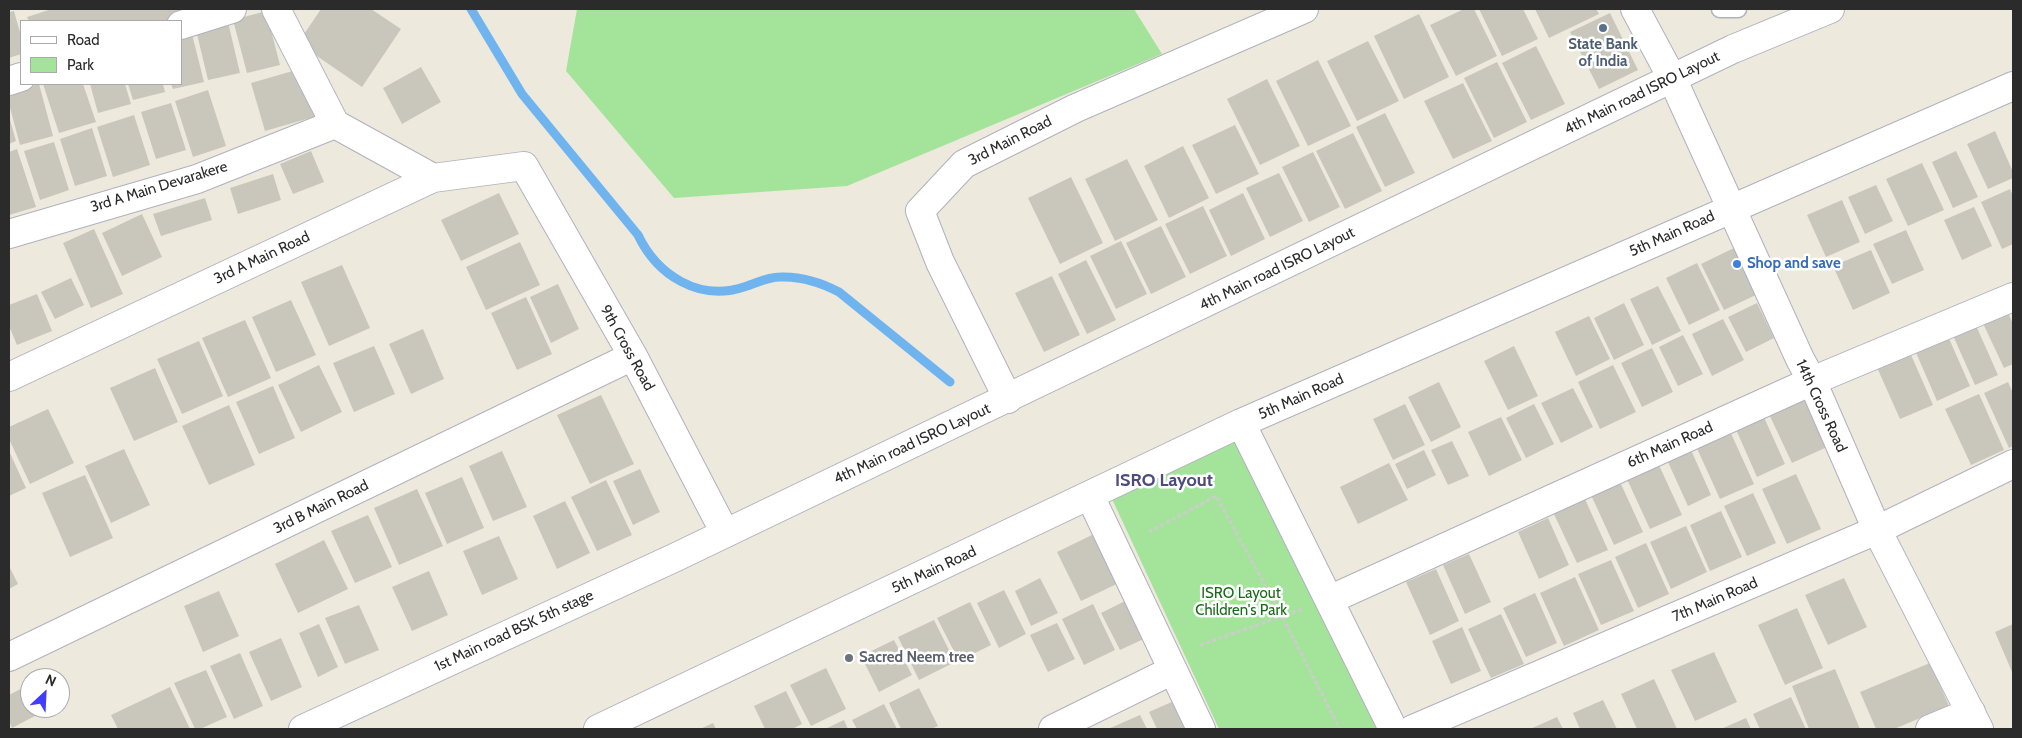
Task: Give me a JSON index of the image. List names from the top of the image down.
{
  "streets": {
    "street": [
      "4th Main road ISRO Layout",
      "3rd Main Road",
      "3rd A Main Devarakere",
      "5th Main Road",
      "3rd A Main Road",
      "9th Cross Road",
      "14th Cross Road",
      "6th Main Road",
      "3rd B Main Road",
      "7th Main Road",
      "1st Main road BSK 5th stage"
    ]
  },
  "crossings": [
    ["4th Main road ISRO Layout", "3rd Main Road"],
    ["4th Main road ISRO Layout", "9th Cross Road"],
    ["4th Main road ISRO Layout", "14th Cross Road"],
    ["4th Main road ISRO Layout", "1st Main road BSK 5th stage"],
    ["5th Main Road", "14th Cross Road"],
    ["3rd A Main Road", "9th Cross Road"],
    ["9th Cross Road", "3rd B Main Road"],
    ["9th Cross Road", "1st Main road BSK 5th stage"],
    ["14th Cross Road", "6th Main Road"],
    ["14th Cross Road", "7th Main Road"]
  ],
  "districts": ["ISRO Layout"],
  "parks": ["ISRO Layout Children's Park"],
  "places": ["State Bank of India", "Shop and save", "Sacred Neem tree"],
  "legend": ["Road", "Park"],
  "north": "top right"
}
